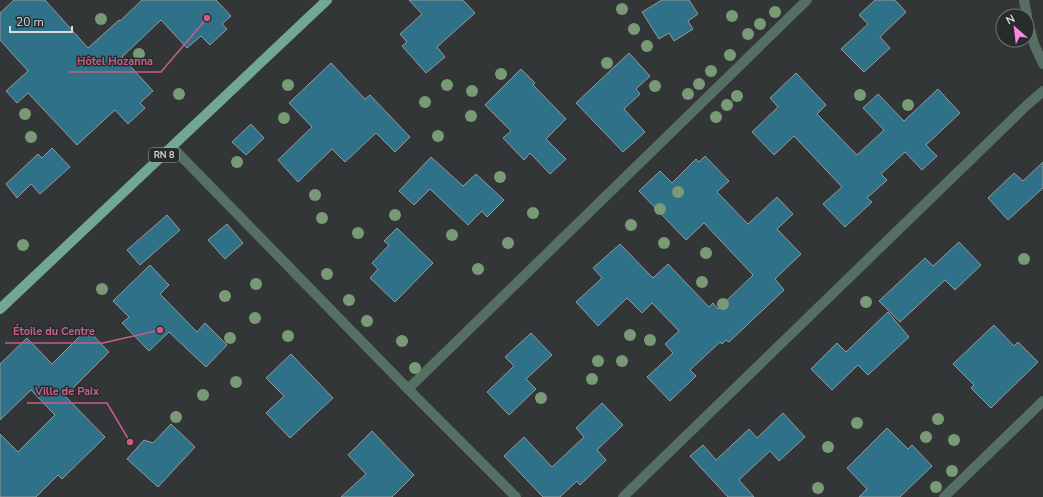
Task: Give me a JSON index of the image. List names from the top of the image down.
{
  "streets": {
    "main road": ["RN 8"]
  },
  "places": ["Hôtel Hozanna", "Étoile du Centre", "Ville de Paix"],
  "scale_bar": "20 m",
  "north": "top left"
}
